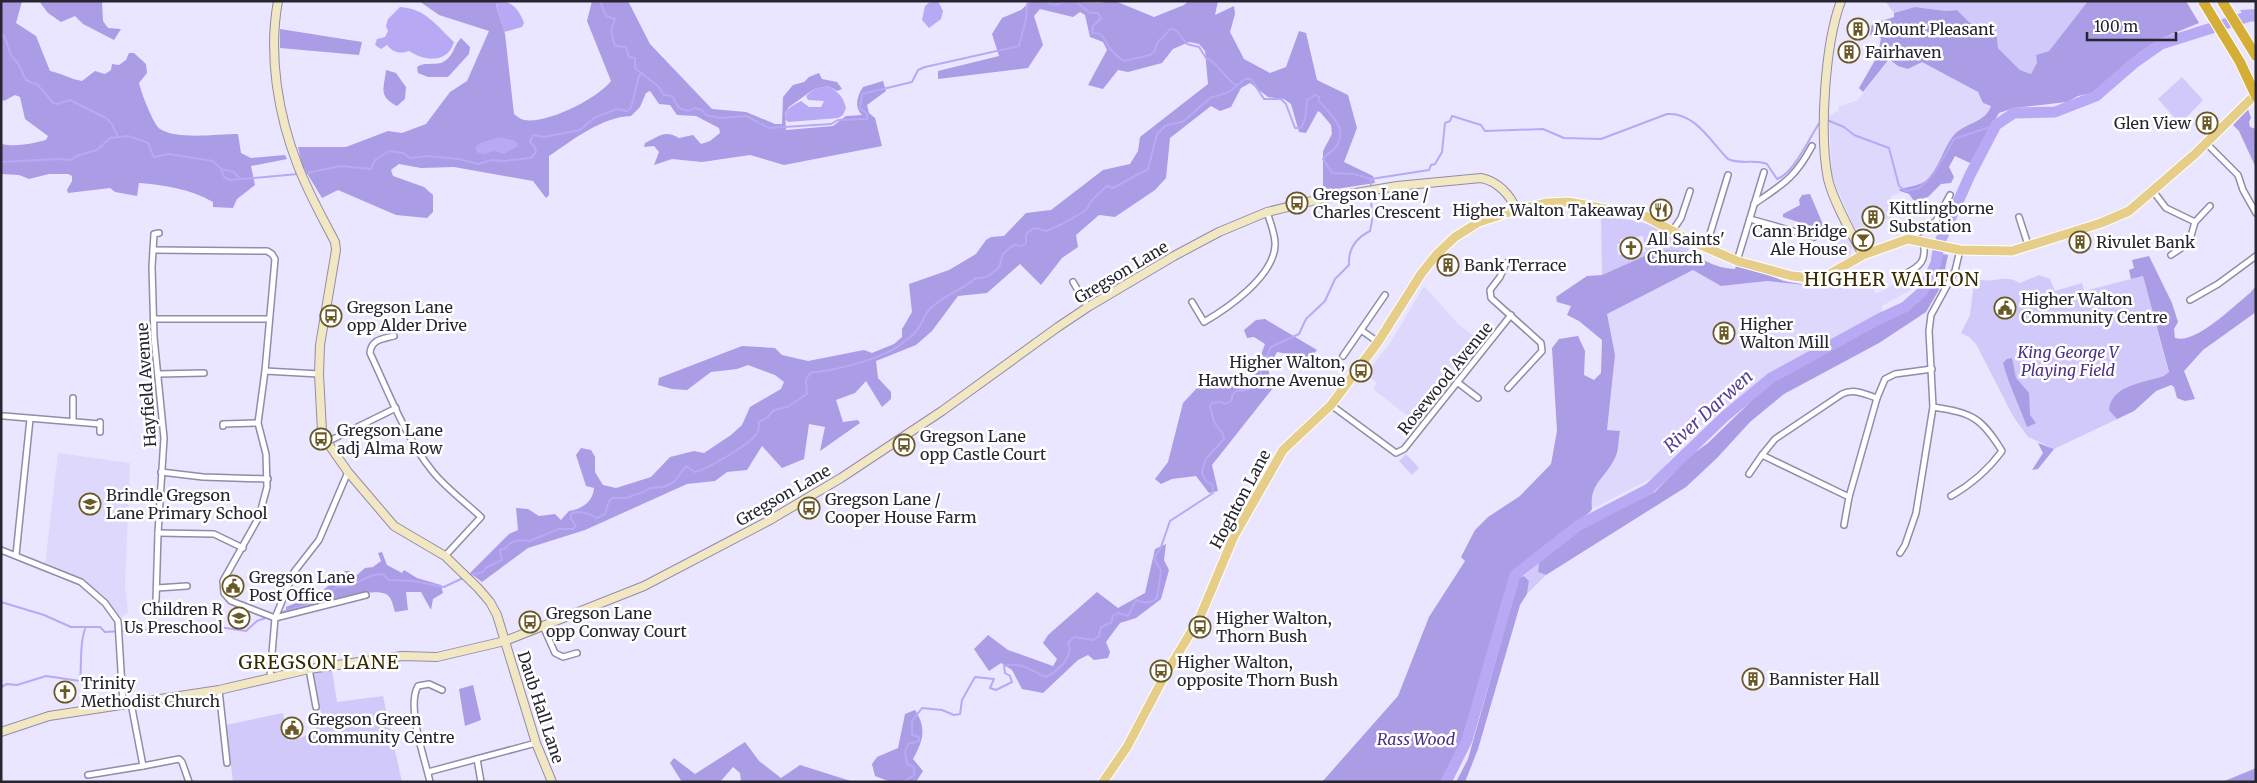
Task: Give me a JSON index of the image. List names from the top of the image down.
{
  "streets": {
    "main road": ["Hoghton Lane"],
    "street": [
      "Gregson Lane",
      "Rosewood Avenue",
      "Hayfield Avenue",
      "Daub Hall Lane"
    ]
  },
  "crossings": [
    ["Gregson Lane", "Hoghton Lane"],
    ["Gregson Lane", "Daub Hall Lane"],
    ["Rosewood Avenue", "Hoghton Lane"]
  ],
  "districts": ["HIGHER WALTON", "GREGSON LANE"],
  "water": ["River Darwen"],
  "parks": ["King George V Playing Field", "Rass Wood"],
  "places": {
    "building": [
      "Mount Pleasant",
      "Fairhaven",
      "Glen View",
      "Kittlingborne Substation",
      "Rivulet Bank",
      "Bank Terrace",
      "Higher Walton Mill",
      "Bannister Hall"
    ],
    "bus stop": [
      "Gregson Lane / Charles Crescent",
      "Gregson Lane opp Alder Drive",
      "Higher Walton, Hawthorne Avenue",
      "Gregson Lane adj Alma Row",
      "Gregson Lane opp Castle Court",
      "Gregson Lane / Cooper House Farm",
      "Gregson Lane opp Conway Court",
      "Higher Walton, Thorn Bush",
      "Higher Walton, opposite Thorn Bush"
    ],
    "restaurant": ["Higher Walton Takeaway"],
    "bar": ["Cann Bridge Ale House"],
    "church": ["All Saints' Church", "Trinity Methodist Church"],
    "public building": ["Higher Walton Community Centre", "Gregson Lane Post Office", "Gregson Green Community Centre"],
    "school or university": ["Brindle Gregson Lane Primary School", "Children R Us Preschool"]
  },
  "scale_bar": "100 m"
}
